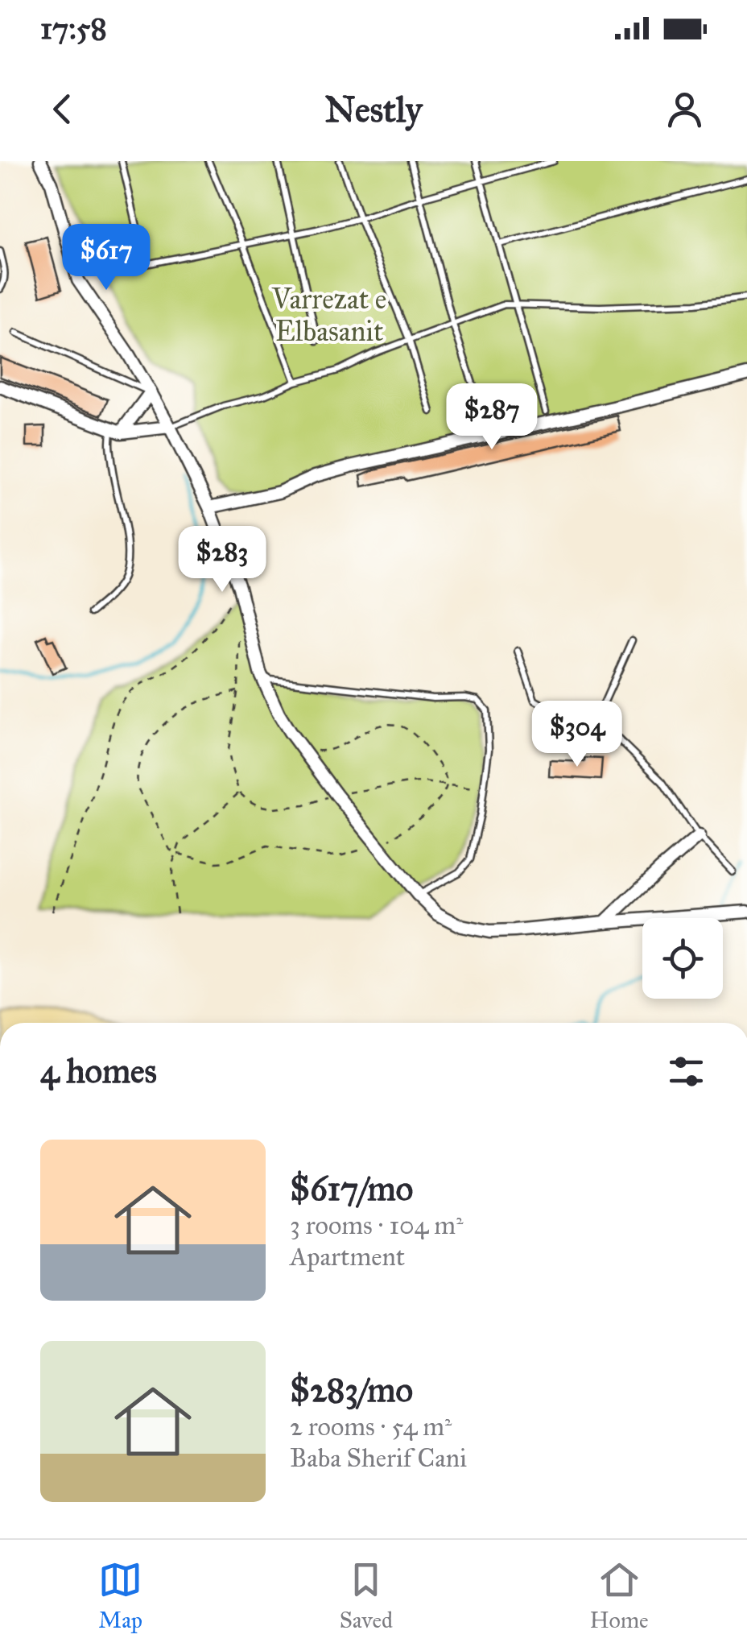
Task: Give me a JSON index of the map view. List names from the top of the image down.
{
  "parks": ["Varrezat e Elbasanit"],
  "page": {
    "status": "17:58",
    "header": "Nestly",
    "price": [
      "$617",
      "$287",
      "$283",
      "$304"
    ],
    "heading": "4 homes",
    "list": [
      {
        "name": "$617/mo",
        "note": "3 rooms · 104 m² · Apartment"
      },
      {
        "name": "$283/mo",
        "note": "2 rooms · 54 m² · Baba Sherif Cani"
      }
    ],
    "tabs": ["Map", "Saved", "Home"]
  }
}
